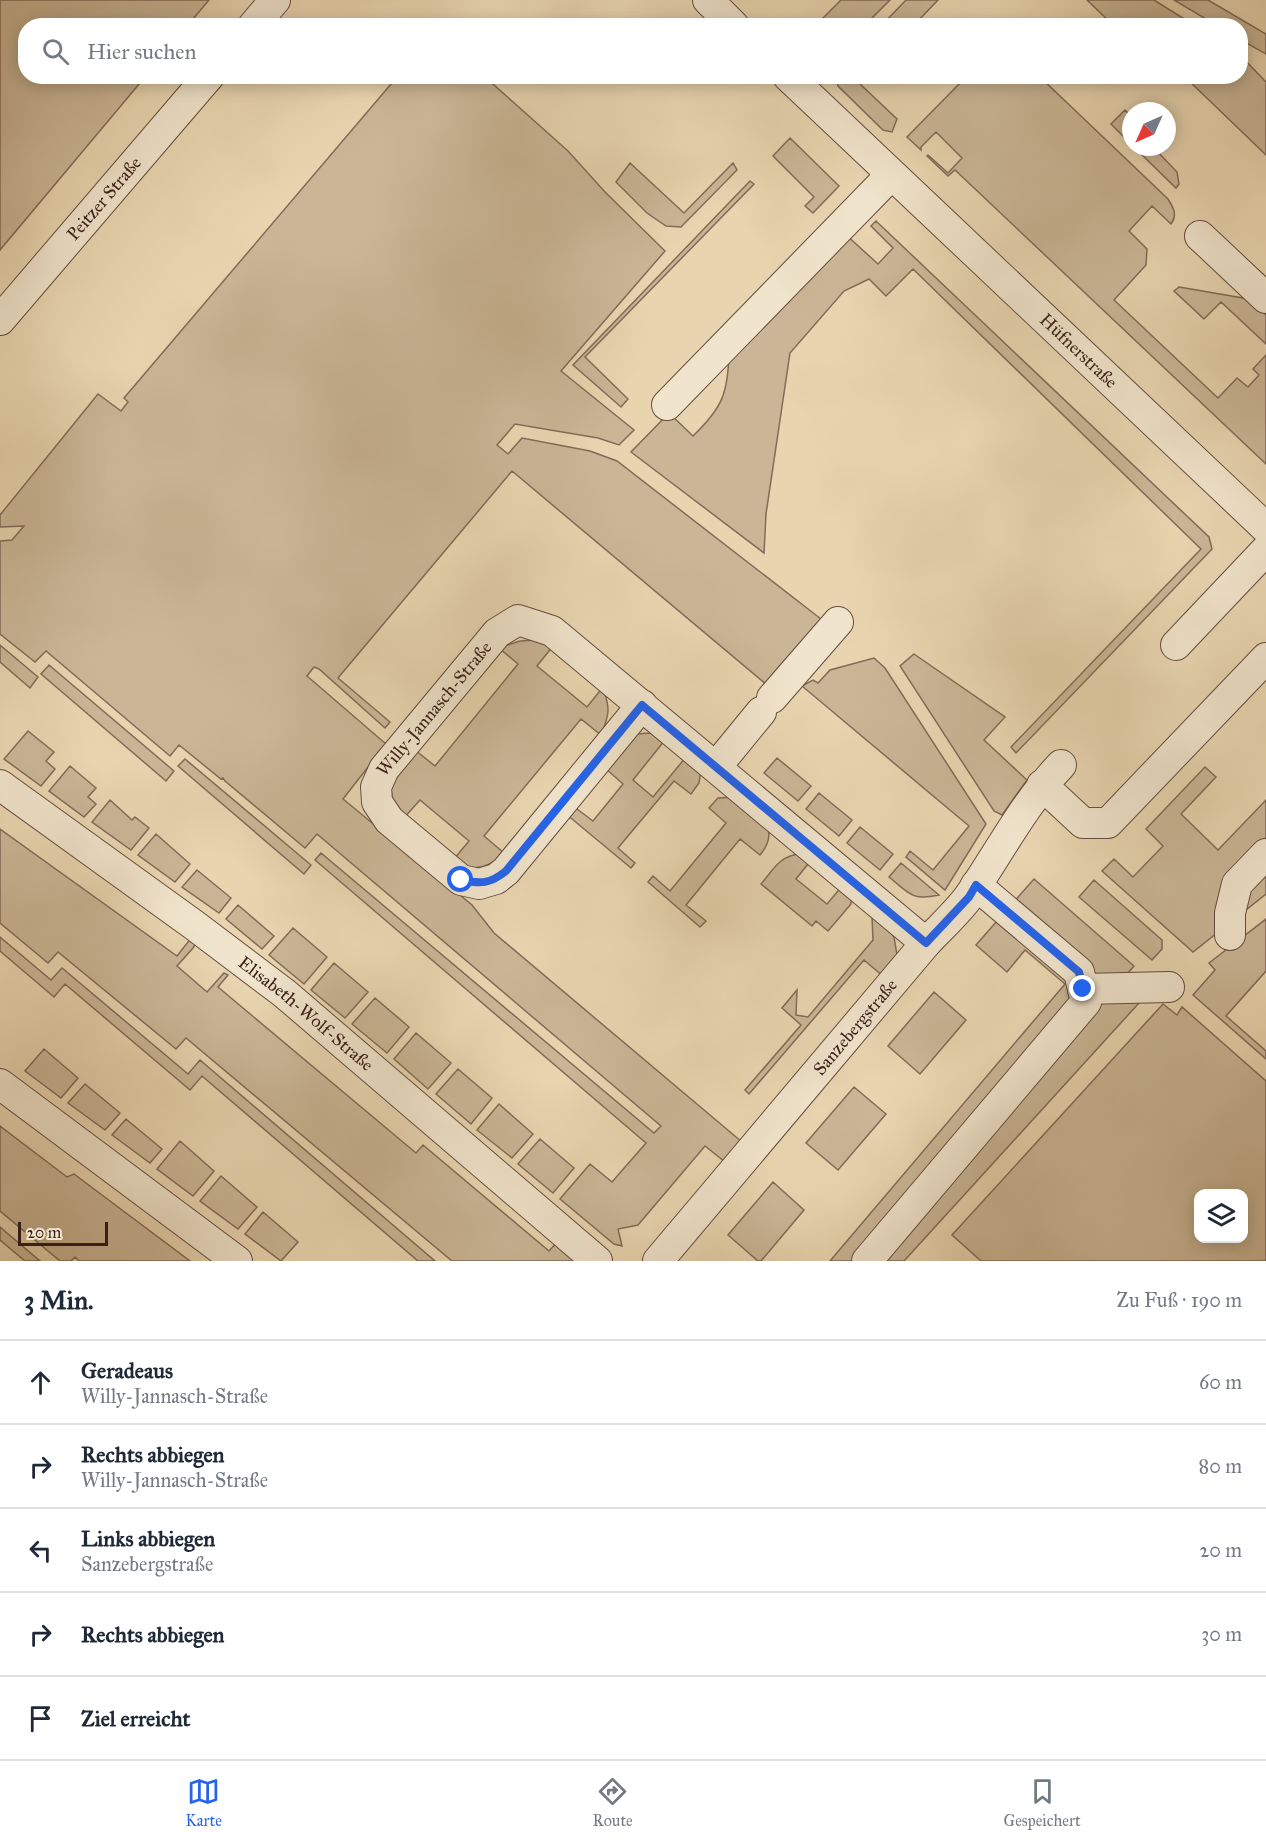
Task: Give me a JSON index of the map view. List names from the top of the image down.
{
  "streets": {
    "street": [
      "Peitzer Straße",
      "Hüfnerstraße",
      "Willy-Jannasch-Straße",
      "Elisabeth-Wolf-Straße",
      "Sanzebergstraße"
    ]
  },
  "crossings": [
    ["Willy-Jannasch-Straße", "Sanzebergstraße"]
  ],
  "scale_bar": "20 m",
  "north": "bottom left",
  "page": {
    "search": "Hier suchen",
    "scale": "20 m",
    "heading": ["3 Min.", "Zu Fuß · 190 m"],
    "list": [
      ["Geradeaus", "Willy-Jannasch-Straße", "60 m"],
      ["Rechts abbiegen", "Willy-Jannasch-Straße", "80 m"],
      ["Links abbiegen", "Sanzebergstraße", "20 m"],
      ["Rechts abbiegen", "30 m"],
      "Ziel erreicht"
    ],
    "nav": ["Karte", "Route", "Gespeichert"]
  }
}
